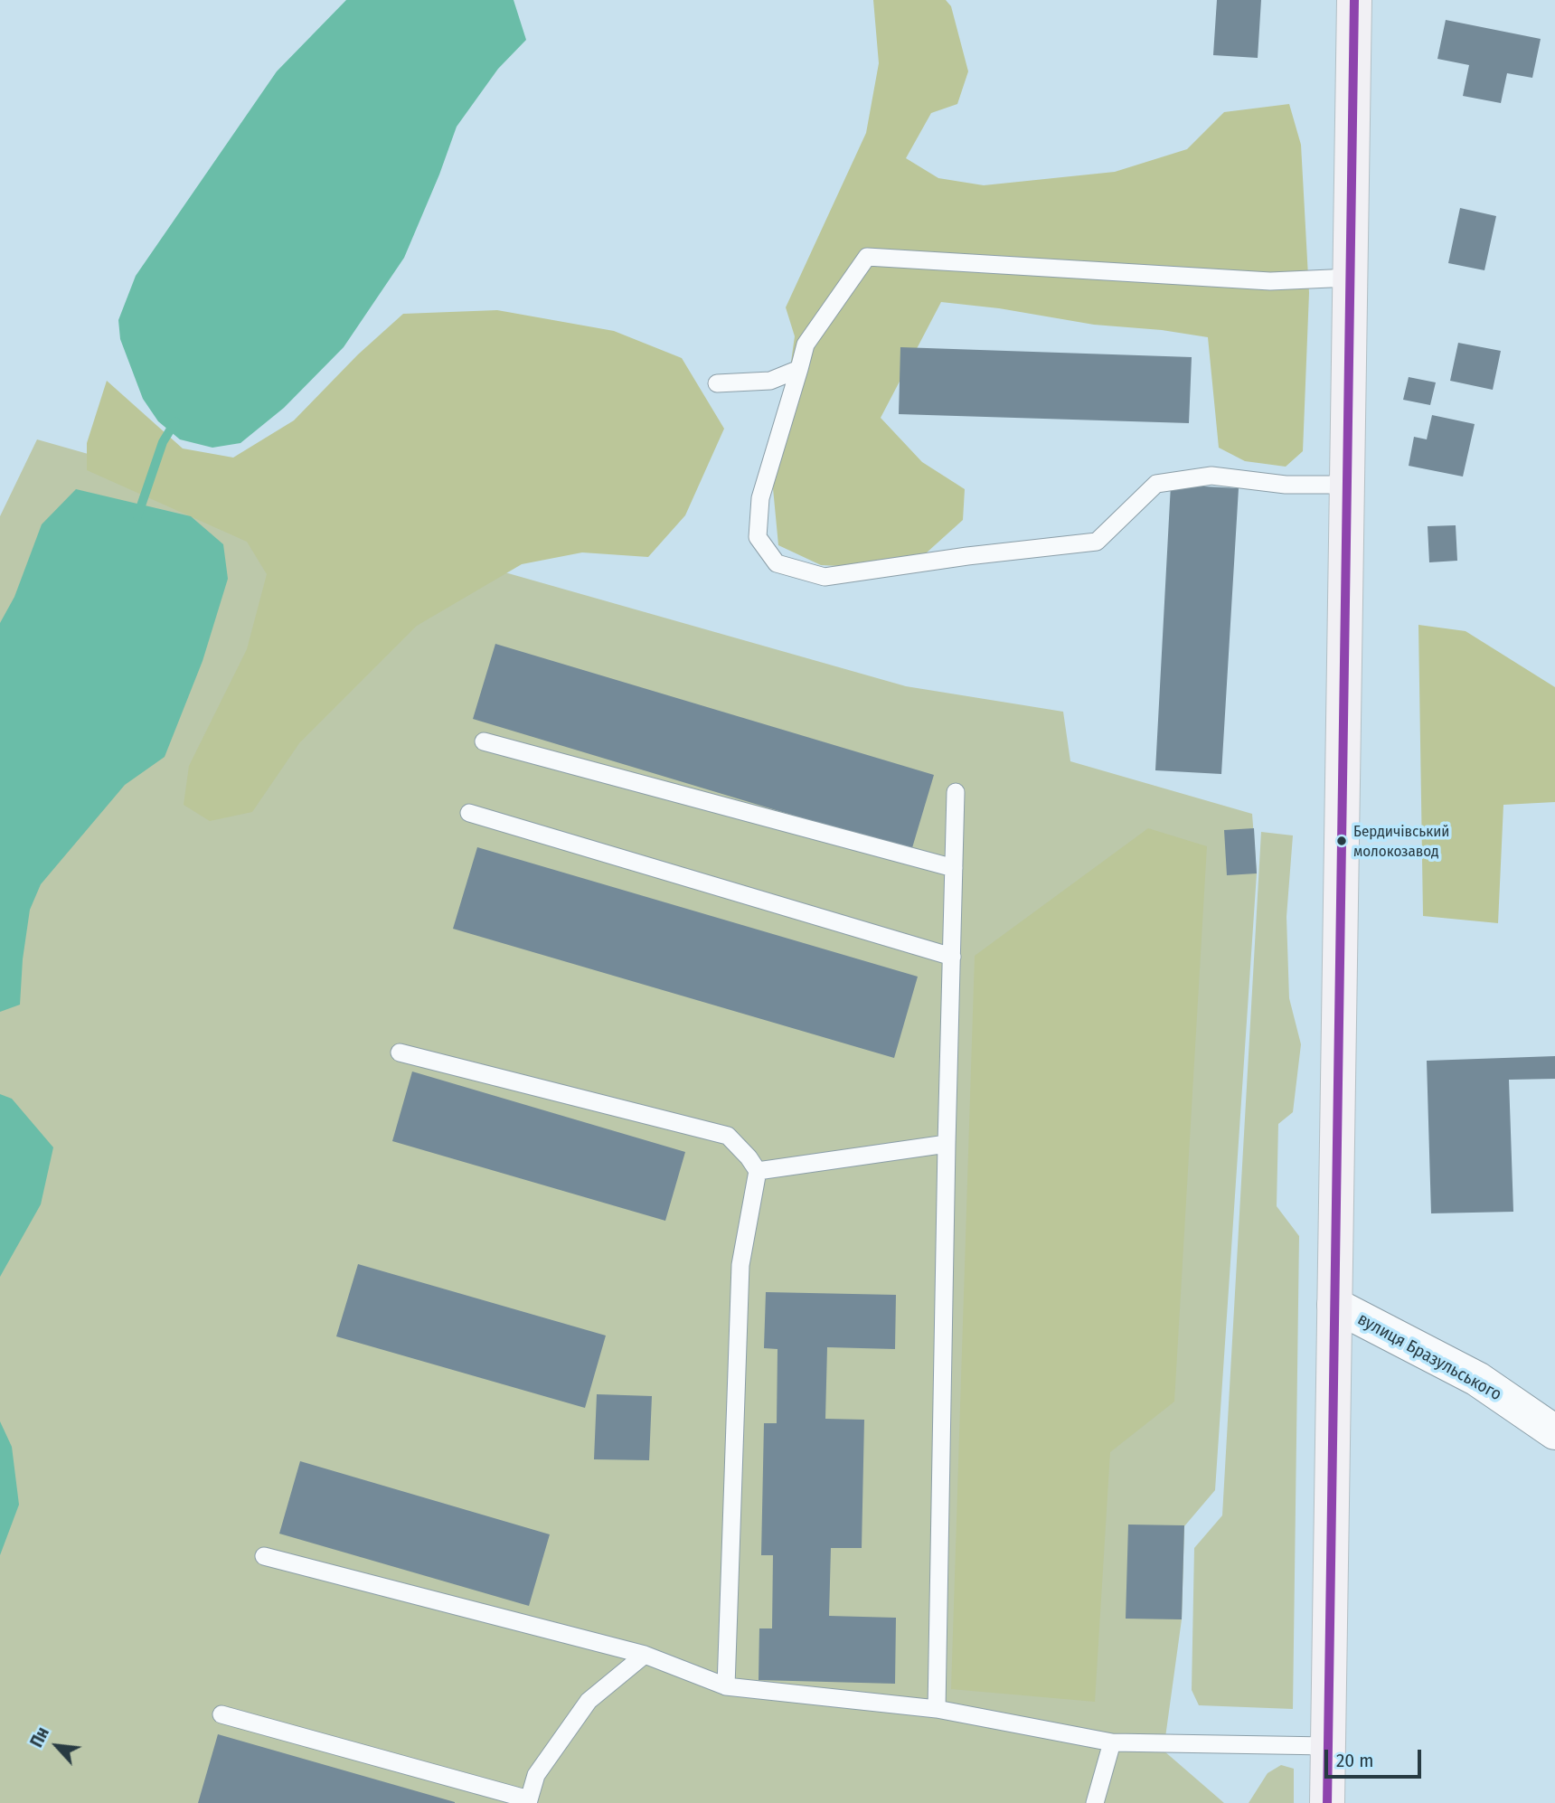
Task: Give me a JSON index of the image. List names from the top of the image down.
{
  "streets": {
    "street": ["вулиця Бразульського"]
  },
  "places": ["Бердичівський молокозавод"],
  "scale_bar": "20 m",
  "north": "top left"
}
